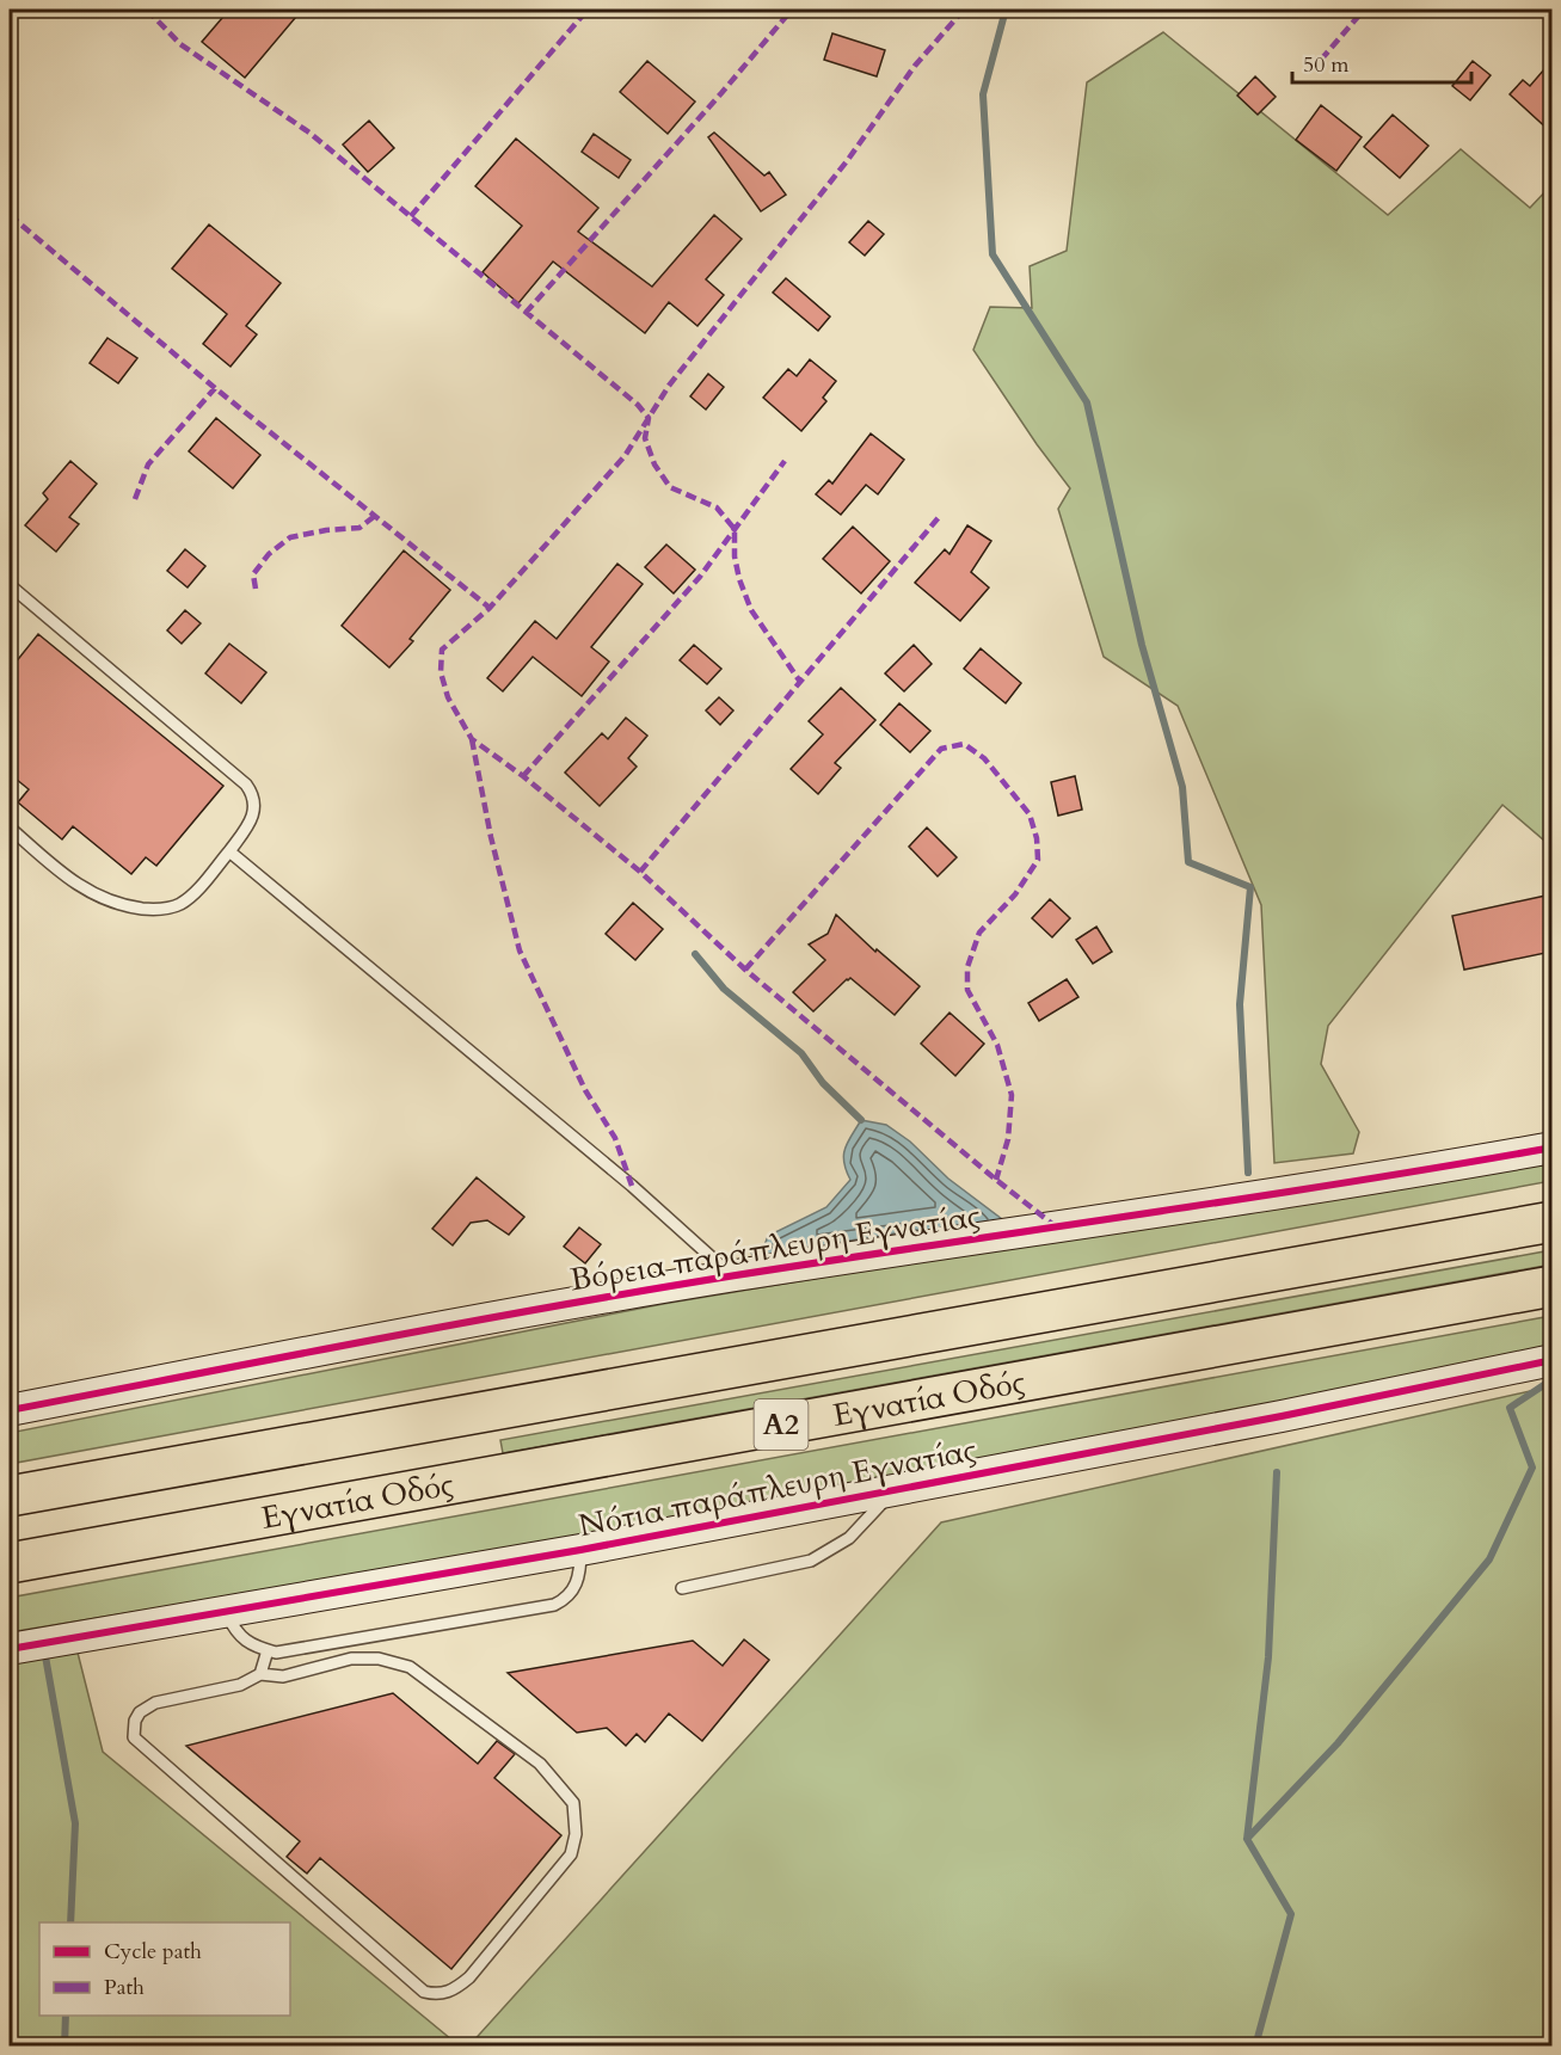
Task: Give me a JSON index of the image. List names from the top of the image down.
{
  "streets": {
    "highway": ["Εγνατία Οδός", "Α2"],
    "street": ["Βόρεια παράπλευρη Εγνατίας", "Νότια παράπλευρη Εγνατίας"]
  },
  "legend": ["Cycle path", "Path"],
  "scale_bar": "50 m"
}
